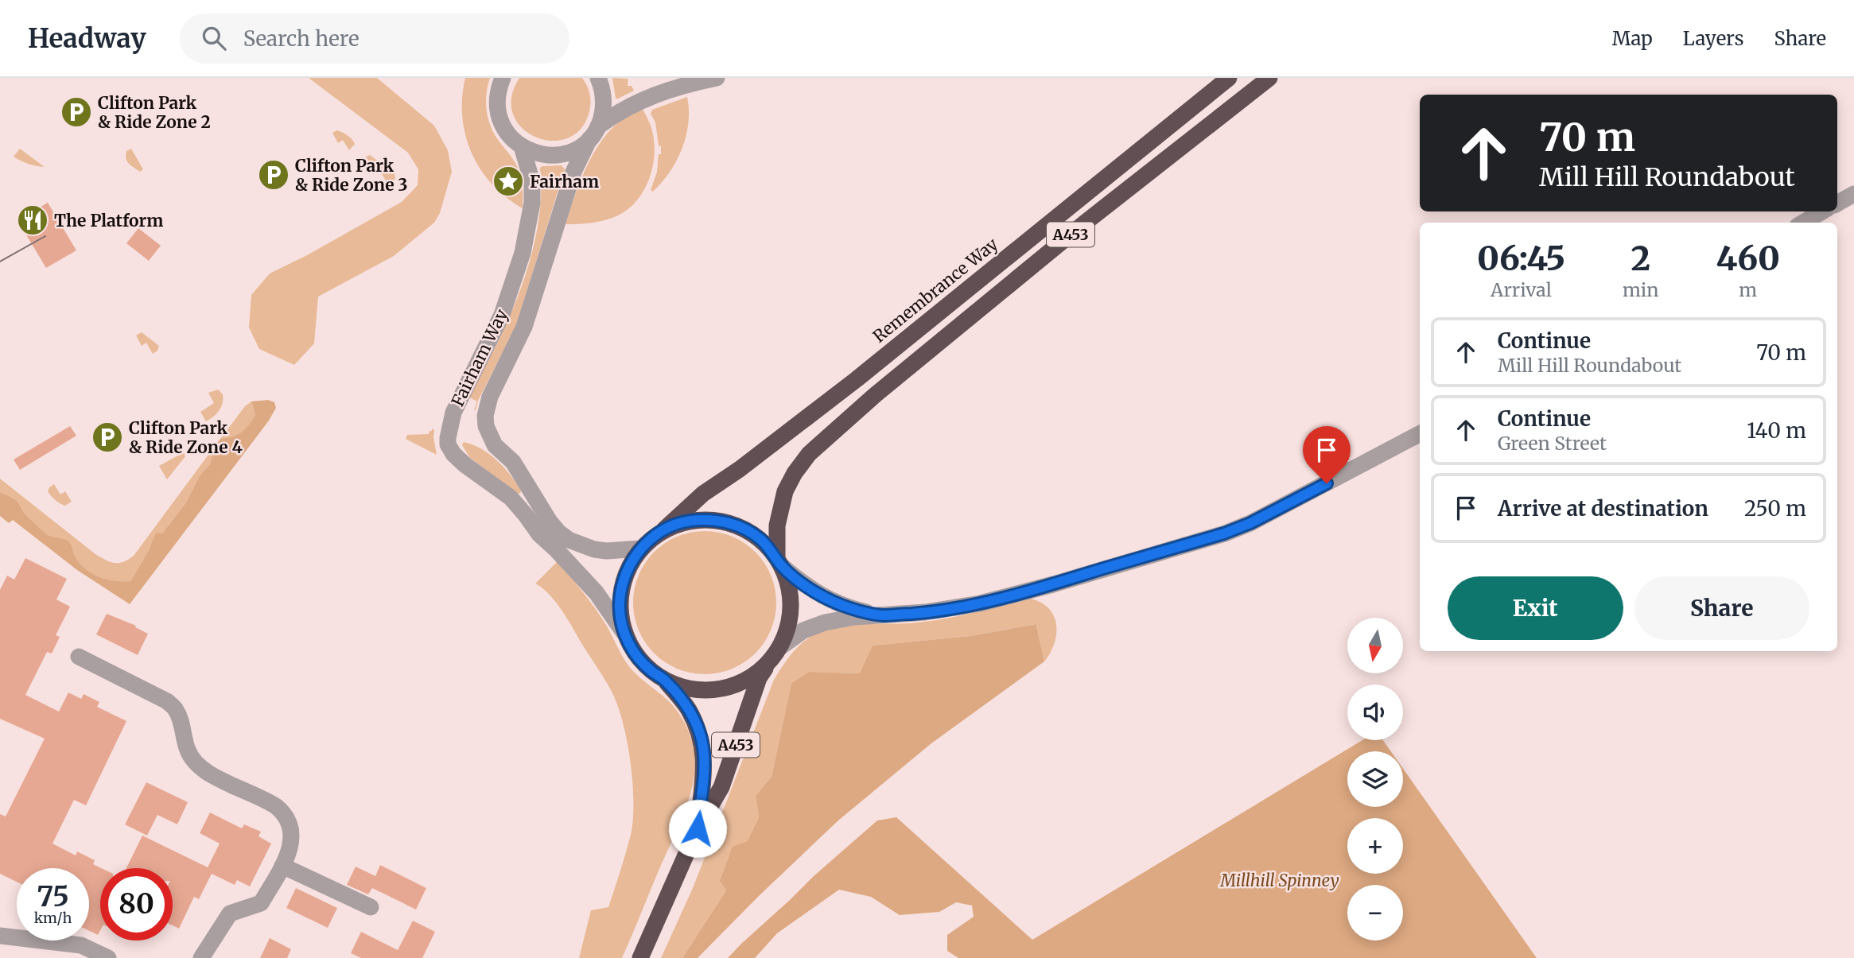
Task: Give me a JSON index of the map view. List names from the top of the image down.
{
  "streets": {
    "highway": ["A453", "Remembrance Way"],
    "street": ["Fairham Way"]
  },
  "crossings": [
    ["A453", "Remembrance Way"],
    ["A453", "Fairham Way"],
    ["Remembrance Way", "Fairham Way"]
  ],
  "parks": ["Millhill Spinney"],
  "places": {
    "parking": ["Clifton Park & Ride Zone 2", "Clifton Park & Ride Zone 3", "Clifton Park & Ride Zone 4"],
    "place": ["Fairham"],
    "restaurant": ["The Platform"]
  },
  "north": "bottom",
  "page": {
    "header": "Headway",
    "search": "Search here",
    "nav": ["Map", "Layers", "Share"],
    "turn": ["70 m", "Mill Hill Roundabout"],
    "eta": [
      "06:45",
      "Arrival",
      "2",
      "min",
      "460",
      "m"
    ],
    "list": [
      {
        "name": "Continue",
        "note": "Mill Hill Roundabout",
        "value": "70 m"
      },
      {
        "name": "Continue",
        "note": "Green Street",
        "value": "140 m"
      },
      {
        "name": "Arrive at destination",
        "value": "250 m"
      }
    ],
    "buttons": ["Exit", "Share"],
    "map_buttons": ["+", "−"],
    "speed": "75 km/h",
    "limit": "80"
  }
}
